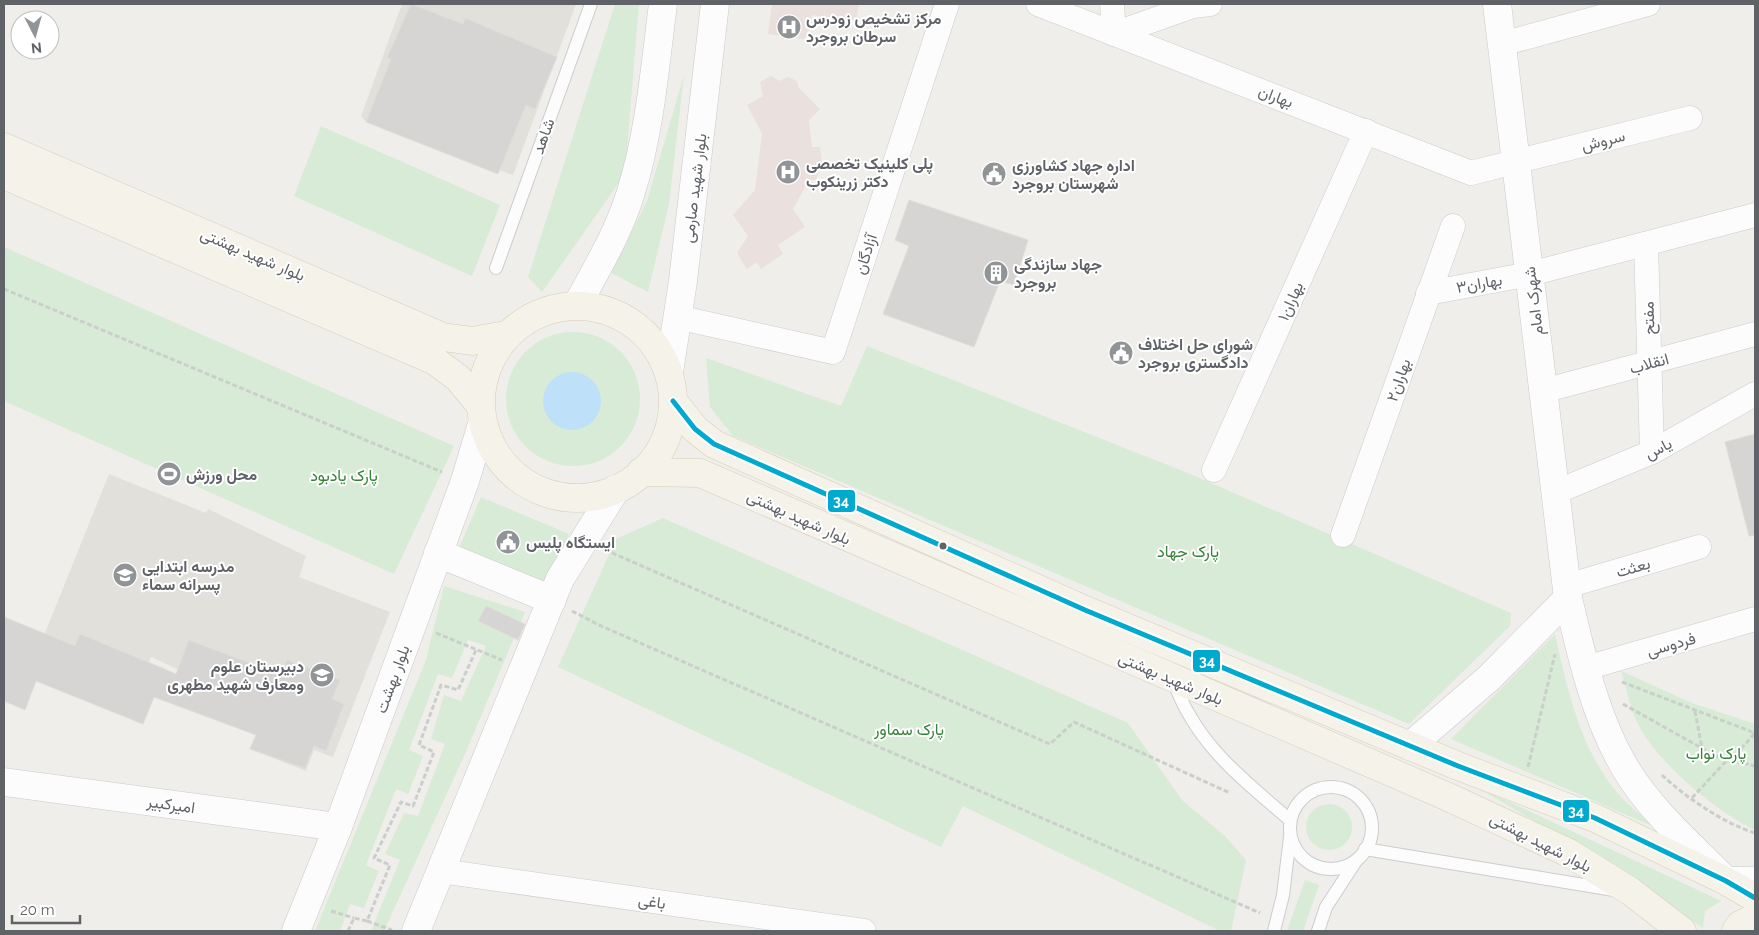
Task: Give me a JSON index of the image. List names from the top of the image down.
{
  "streets": {
    "main road": [
      "بلوار شهید صارمی",
      "بلوار شهید بهشتی",
      "شهرک امام",
      "بلوار بهشت",
      "امیرکبیر"
    ],
    "street": [
      "بهاران",
      "سروش",
      "آزادگان",
      "بهاران۳",
      "بهاران۱",
      "مفتح",
      "انقلاب",
      "بهاران۲",
      "یاس",
      "بعثت",
      "فردوسی",
      "باغی"
    ],
    "lane": ["شاهد"]
  },
  "crossings": [
    ["بهاران", "سروش"],
    ["بهاران", "بهاران۱"],
    ["بهاران", "شهرک امام"],
    ["سروش", "شهرک امام"],
    ["بلوار شهید صارمی", "بلوار شهید بهشتی"],
    ["بلوار شهید صارمی", "آزادگان"],
    ["بلوار شهید بهشتی", "شهرک امام"],
    ["بلوار شهید بهشتی", "بلوار بهشت"],
    ["بهاران۳", "شهرک امام"],
    ["بهاران۳", "بهاران۲"],
    ["شهرک امام", "انقلاب"],
    ["شهرک امام", "یاس"],
    ["شهرک امام", "بعثت"],
    ["شهرک امام", "فردوسی"],
    ["مفتح", "انقلاب"],
    ["مفتح", "یاس"],
    ["بلوار بهشت", "امیرکبیر"]
  ],
  "parks": [
    "پارک یادبود",
    "پارک جهاد",
    "پارک سماور",
    "پارک نواب"
  ],
  "places": {
    "hospital": ["مرکز تشخیص زودرس سرطان بروجرد", "پلی کلینیک تخصصی دکتر زرینکوب"],
    "public building": ["اداره جهاد کشاورزی شهرستان بروجرد", "شورای حل اختلاف دادگستری بروجرد", "ایستگاه پلیس"],
    "building": ["جهاد سازندگی بروجرد"],
    "sports": ["محل ورزش"],
    "school or university": ["مدرسه ابتدایی پسرانه سماء", "دبیرستان علوم ومعارف شهید مطهری"]
  },
  "lines": ["transit line 34"],
  "scale_bar": "20 m",
  "north": "bottom"
}
